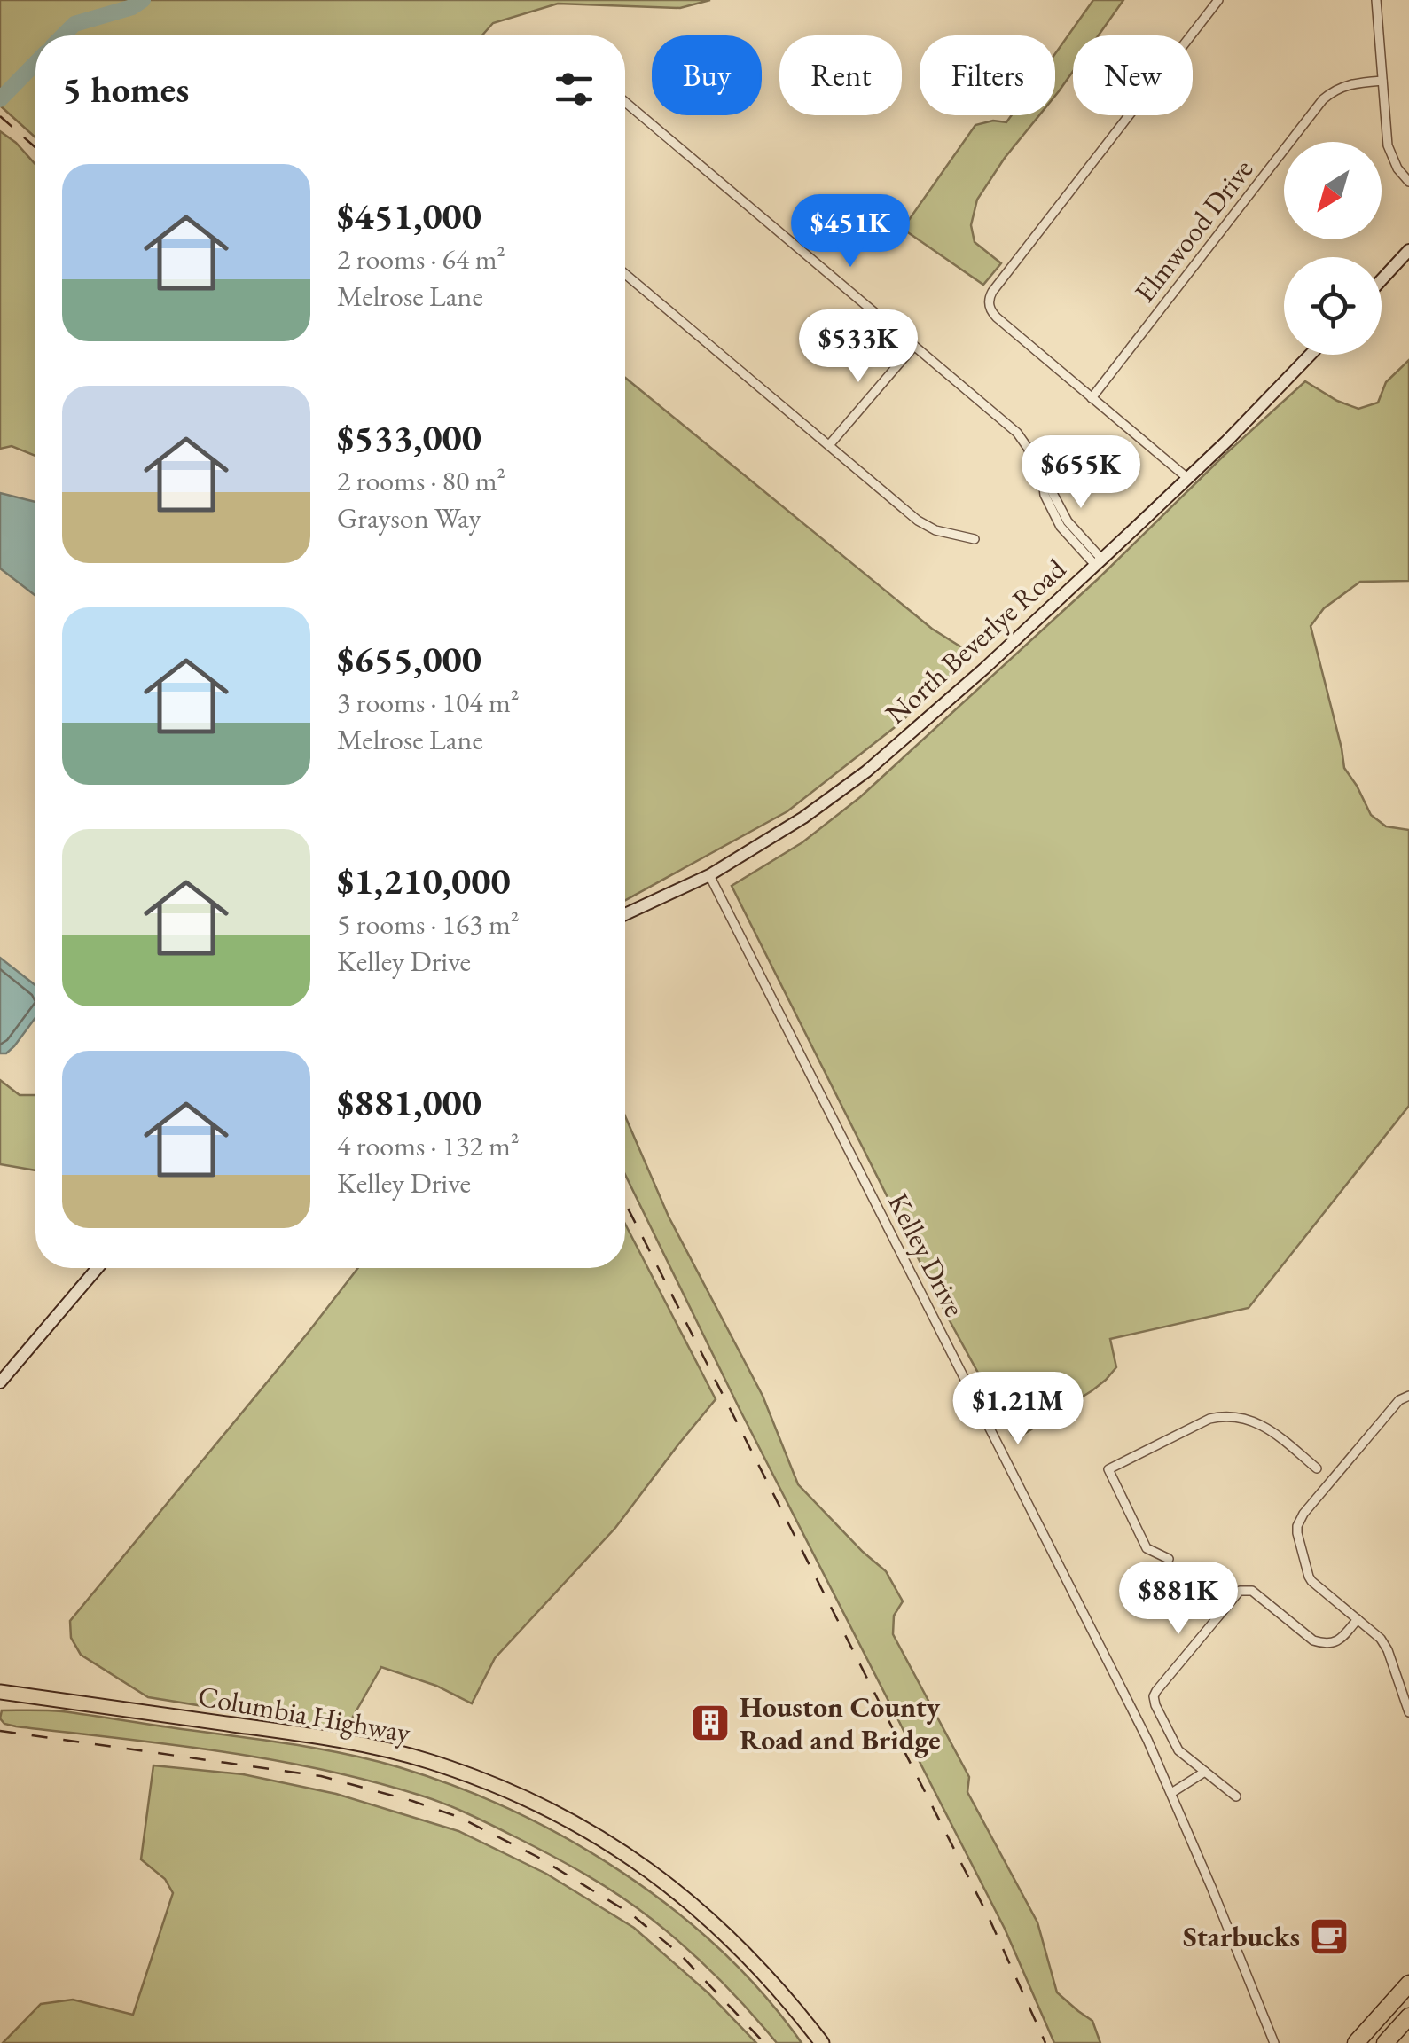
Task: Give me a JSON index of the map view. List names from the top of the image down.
{
  "streets": {
    "main road": ["Columbia Highway"],
    "street": ["Elmwood Drive", "North Beverlye Road", "Kelley Drive"]
  },
  "crossings": [
    ["North Beverlye Road", "Kelley Drive"]
  ],
  "places": {
    "building": ["Houston County Road and Bridge"],
    "cafe": ["Starbucks"]
  },
  "north": "bottom left",
  "page": {
    "chip": [
      "Buy",
      "Rent",
      "Filters",
      "New"
    ],
    "heading": "5 homes",
    "list": [
      {
        "name": "$451,000",
        "note": "2 rooms · 64 m² · Melrose Lane"
      },
      {
        "name": "$533,000",
        "note": "2 rooms · 80 m² · Grayson Way"
      },
      {
        "name": "$655,000",
        "note": "3 rooms · 104 m² · Melrose Lane"
      },
      {
        "name": "$1,210,000",
        "note": "5 rooms · 163 m² · Kelley Drive"
      },
      {
        "name": "$881,000",
        "note": "4 rooms · 132 m² · Kelley Drive"
      }
    ],
    "price": [
      "$451K",
      "$533K",
      "$655K",
      "$1.21M",
      "$881K"
    ]
  }
}
